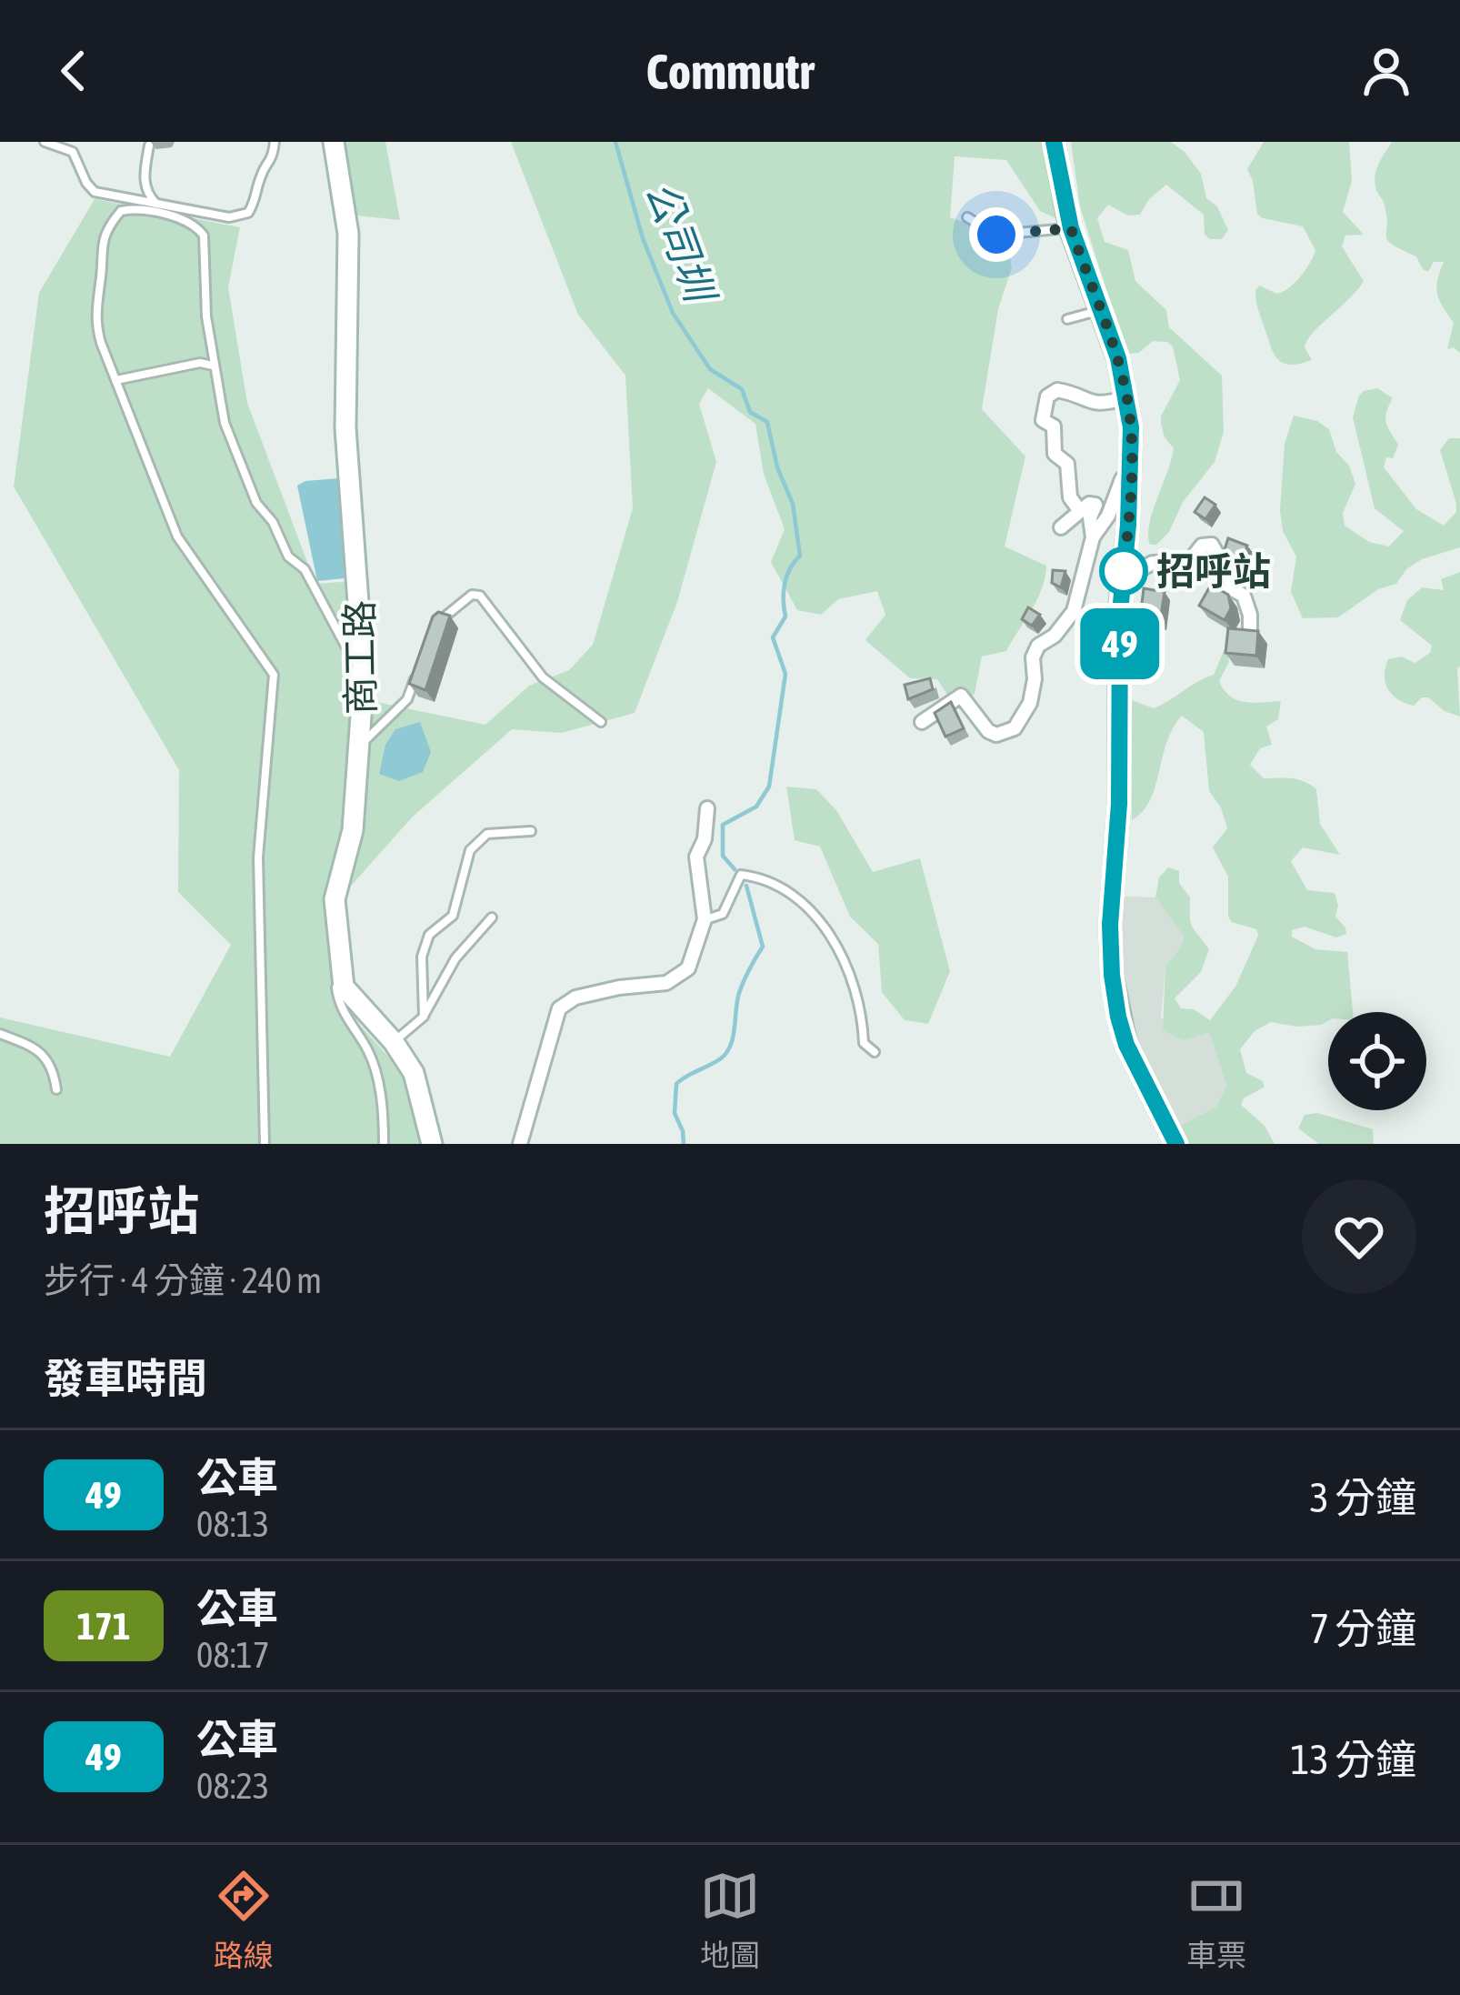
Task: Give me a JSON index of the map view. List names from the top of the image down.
{
  "streets": {
    "street": ["商工路"]
  },
  "water": ["公司圳"],
  "places": ["招呼站"],
  "lines": ["bus line 49"],
  "page": {
    "header": "Commutr",
    "on_map": "49",
    "heading": [
      ["招呼站", "步行 · 4 分鐘 · 240 m"],
      "發車時間"
    ],
    "list": [
      {
        "mark": "49",
        "name": "公車",
        "note": "08:13",
        "value": "3 分鐘"
      },
      {
        "mark": "171",
        "name": "公車",
        "note": "08:17",
        "value": "7 分鐘"
      },
      {
        "mark": "49",
        "name": "公車",
        "note": "08:23",
        "value": "13 分鐘"
      }
    ],
    "tabs": ["路線", "地圖", "車票"]
  }
}
